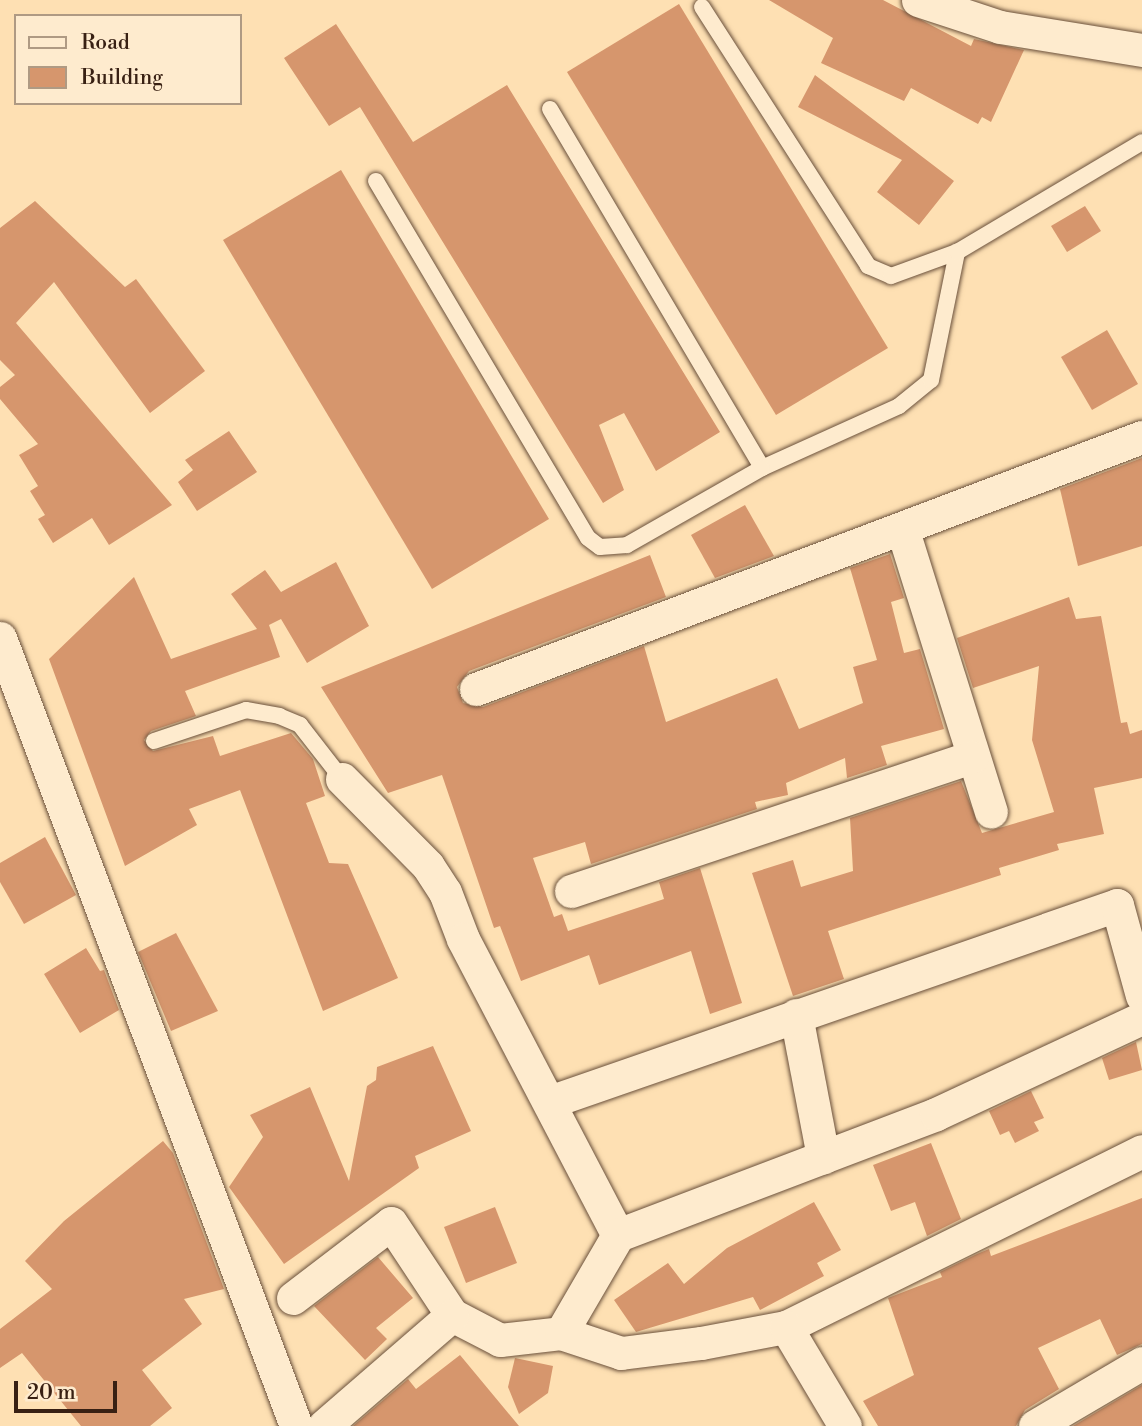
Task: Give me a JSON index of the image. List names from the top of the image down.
{
  "legend": ["Road", "Building"],
  "scale_bar": "20 m"
}
